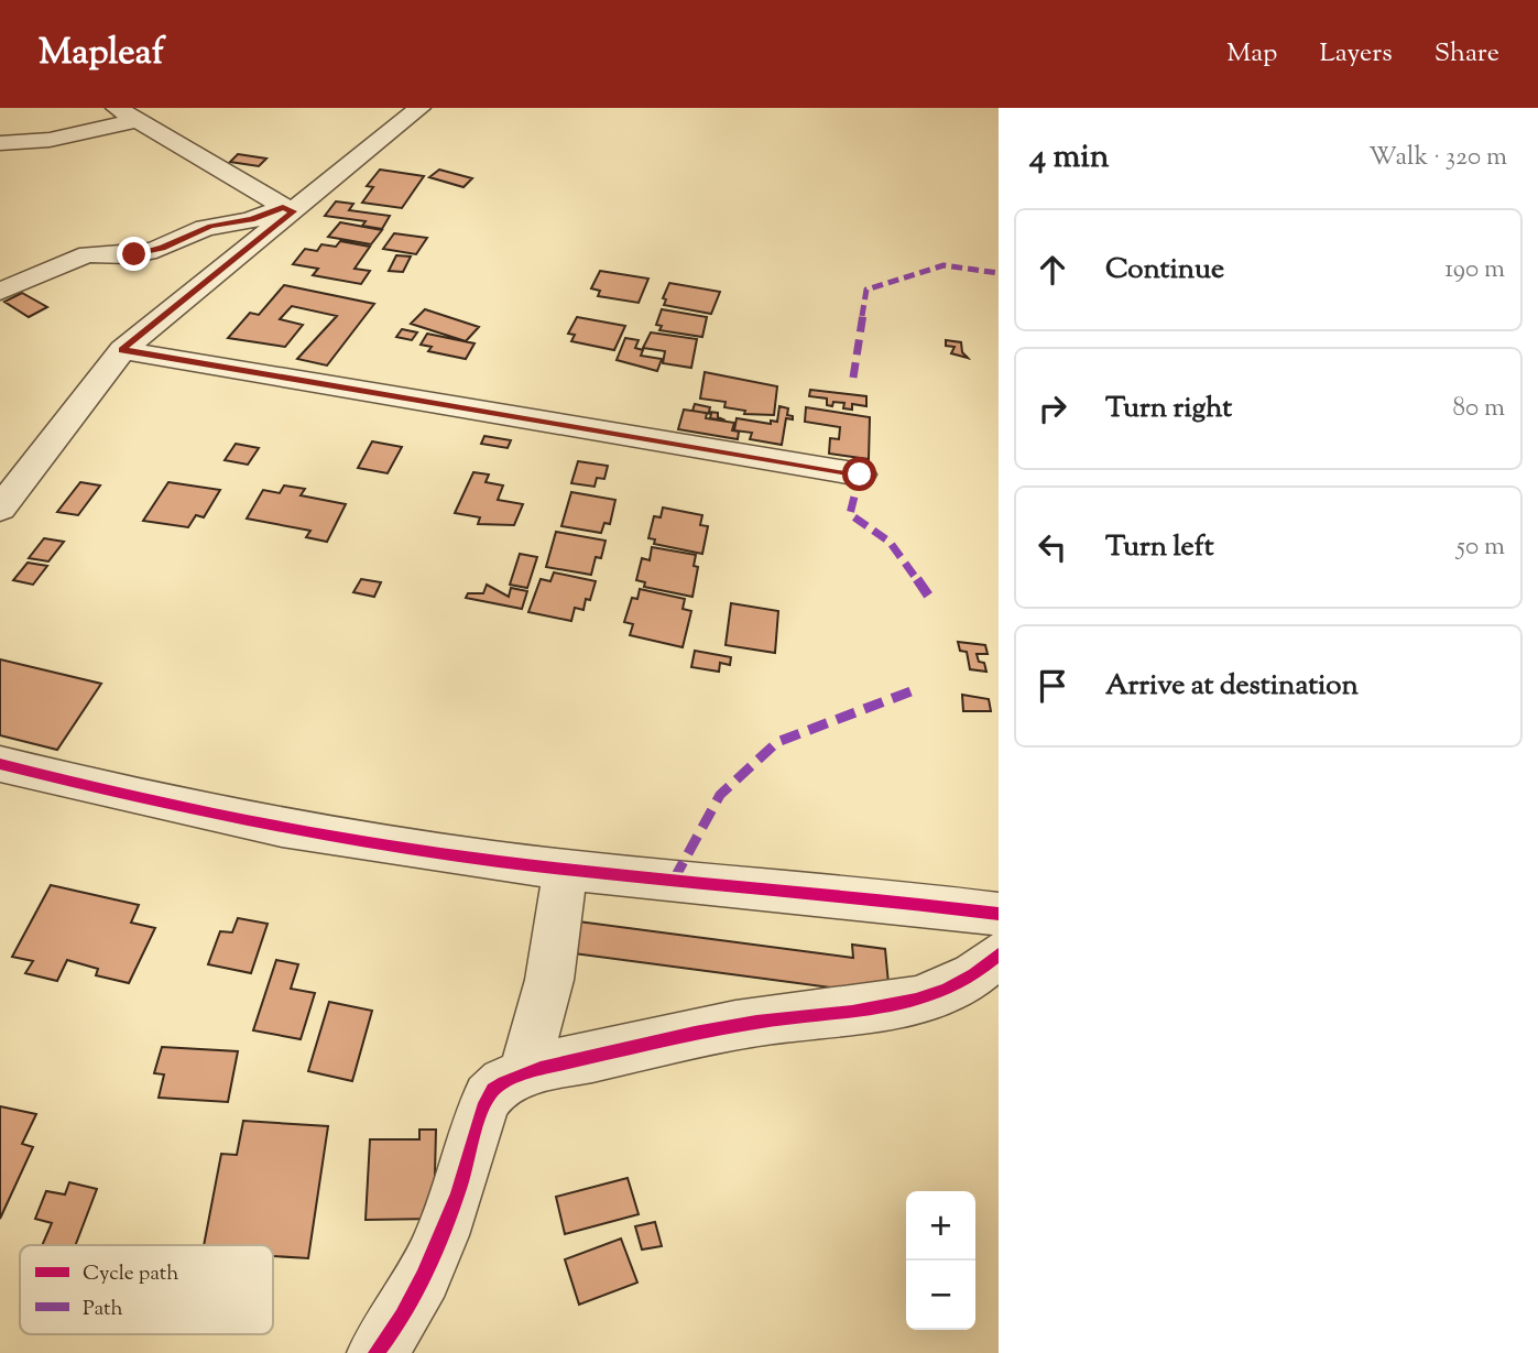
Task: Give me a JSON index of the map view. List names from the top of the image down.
{
  "legend": ["Cycle path", "Path"],
  "page": {
    "header": "Mapleaf",
    "nav": ["Map", "Layers", "Share"],
    "heading": ["4 min", "Walk · 320 m"],
    "list": [
      ["Continue", "190 m"],
      ["Turn right", "80 m"],
      ["Turn left", "50 m"],
      "Arrive at destination"
    ],
    "map_buttons": ["+", "−"]
  }
}
